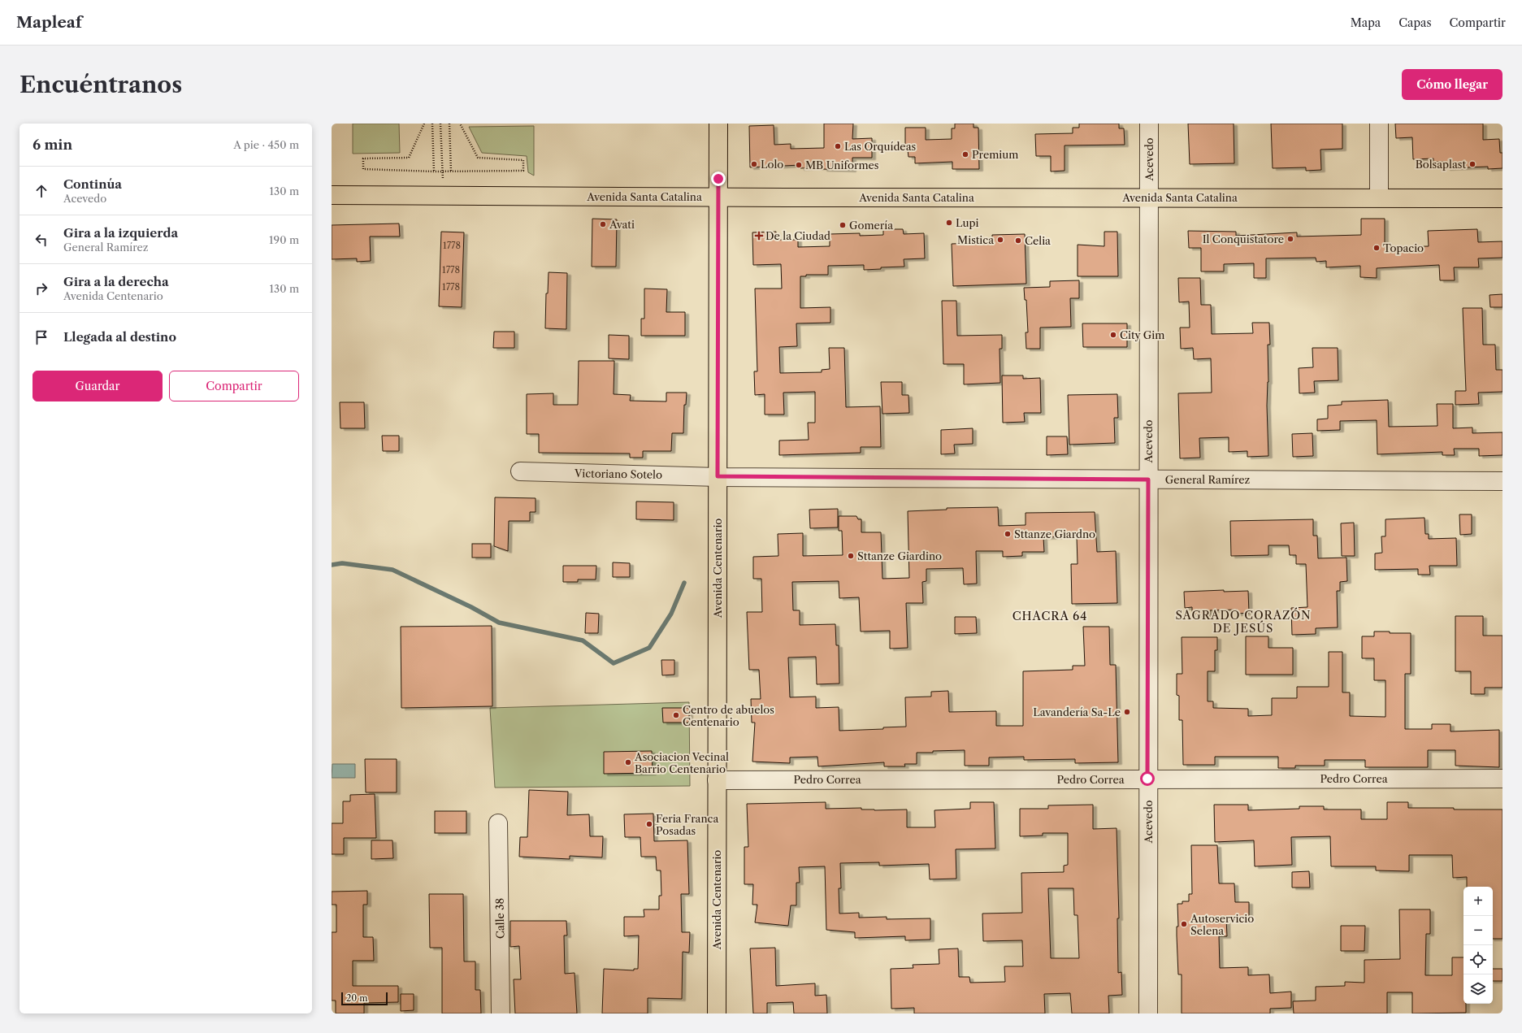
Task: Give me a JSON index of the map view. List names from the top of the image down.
{
  "streets": {
    "main road": ["Avenida Santa Catalina", "Avenida Centenario"],
    "street": [
      "Acevedo",
      "Victoriano Sotelo",
      "General Ramírez",
      "Pedro Correa",
      "Calle 38"
    ]
  },
  "crossings": [
    ["Acevedo", "Avenida Santa Catalina"],
    ["Acevedo", "General Ramírez"],
    ["Acevedo", "Pedro Correa"],
    ["Avenida Santa Catalina", "Avenida Centenario"],
    ["Victoriano Sotelo", "General Ramírez"],
    ["Victoriano Sotelo", "Avenida Centenario"],
    ["General Ramírez", "Avenida Centenario"],
    ["Avenida Centenario", "Pedro Correa"]
  ],
  "districts": ["SAGRADO CORAZÓN DE JESÚS", "CHACRA 64"],
  "places": {
    "other": [
      "Las Orquídeas",
      "Premium",
      "Lolo",
      "Bolsaplast",
      "MB Uniformes",
      "Lupi",
      "Avati",
      "Gomería",
      "Il Conquistatore",
      "Mistica",
      "Celia",
      "Topacio",
      "City Gim",
      "Sttanze Giardno",
      "Sttanze Giardino",
      "Lavandería Sa-Le",
      "Centro de abuelos Centenario",
      "Asociacion Vecinal Barrio Centenario",
      "Feria Franca Posadas",
      "Autoservicio Selena"
    ],
    "health": ["De la Ciudad"]
  },
  "house_numbers": ["1778", "1778", "1778"],
  "scale_bar": "20 m",
  "page": {
    "header": "Mapleaf",
    "nav": ["Mapa", "Capas", "Compartir"],
    "buttons": [
      "Cómo llegar",
      ["Guardar", "Compartir"]
    ],
    "title": "Encuéntranos",
    "heading": ["6 min", "A pie · 450 m"],
    "list": [
      ["Continúa", "Acevedo", "130 m"],
      ["Gira a la izquierda", "General Ramírez", "190 m"],
      ["Gira a la derecha", "Avenida Centenario", "130 m"],
      "Llegada al destino"
    ],
    "map_buttons": ["+", "−"],
    "scale": "20 m"
  }
}
